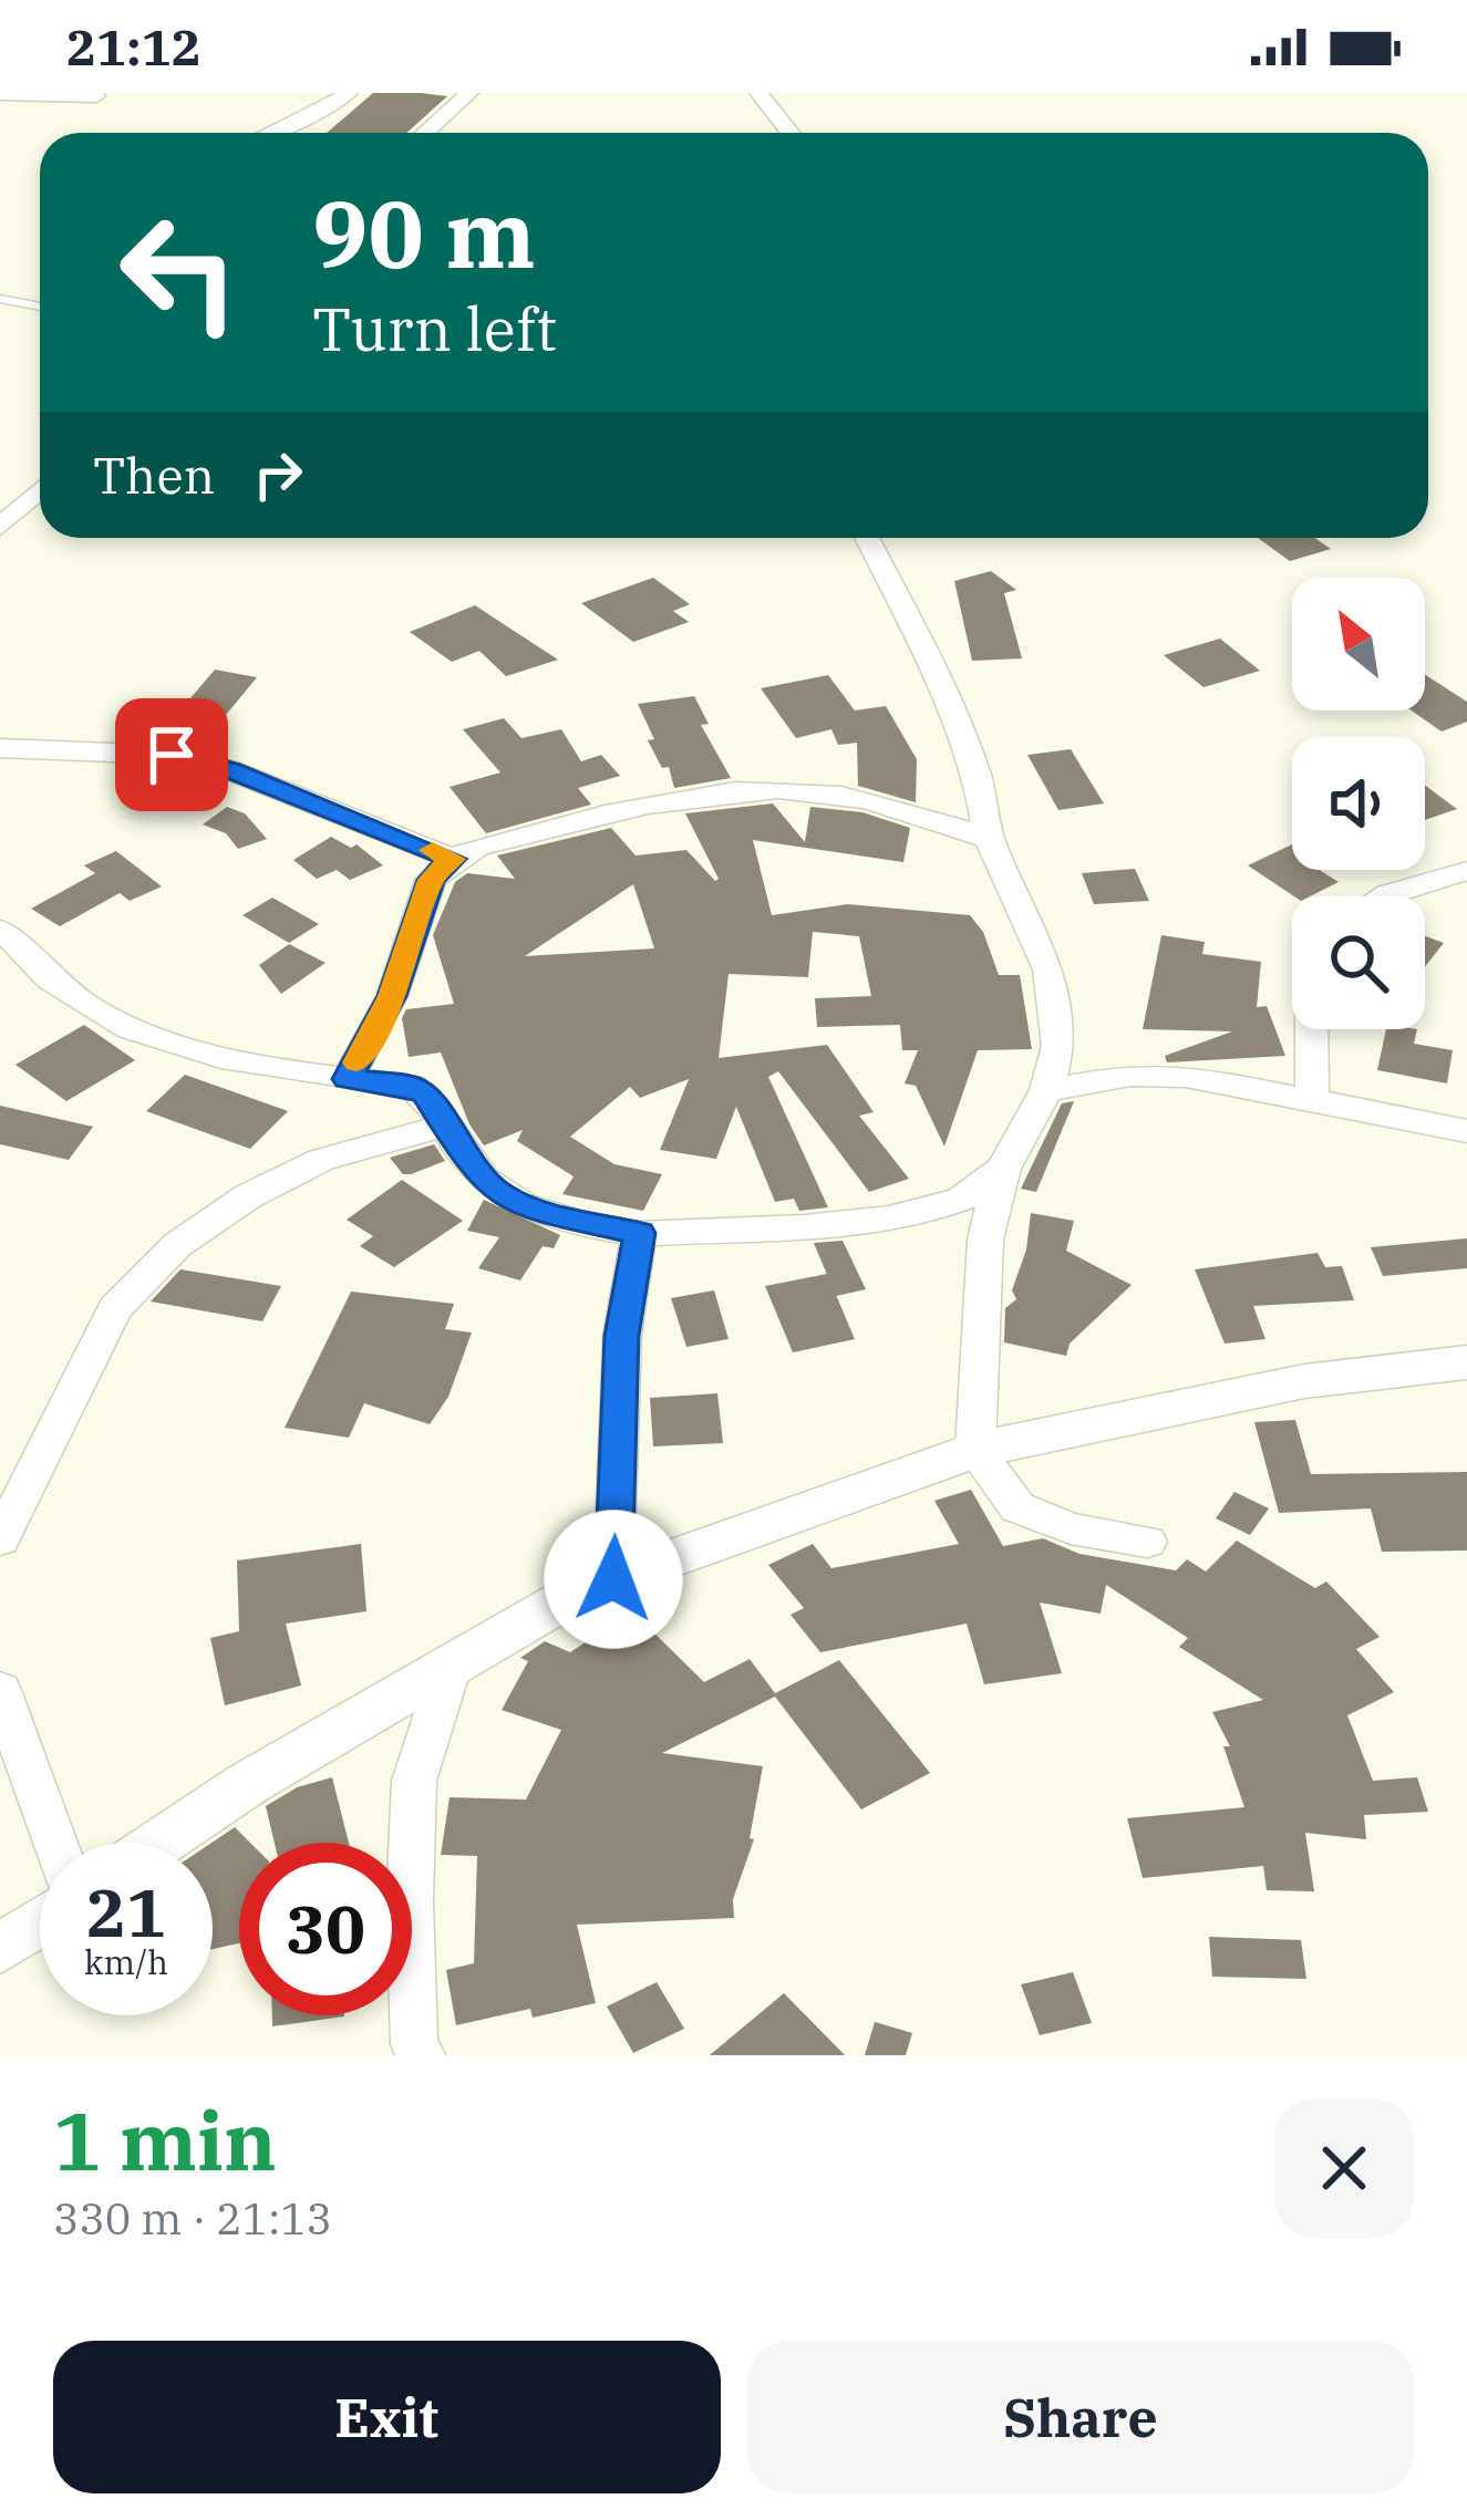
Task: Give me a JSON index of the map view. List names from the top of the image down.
{
  "north": "top left",
  "page": {
    "status": "21:12",
    "turn": ["90 m", "Turn left"],
    "then": "Then",
    "speed": "21 km/h",
    "limit": "30",
    "heading": ["1 min", "330 m · 21:13"],
    "buttons": ["Exit", "Share"]
  }
}
